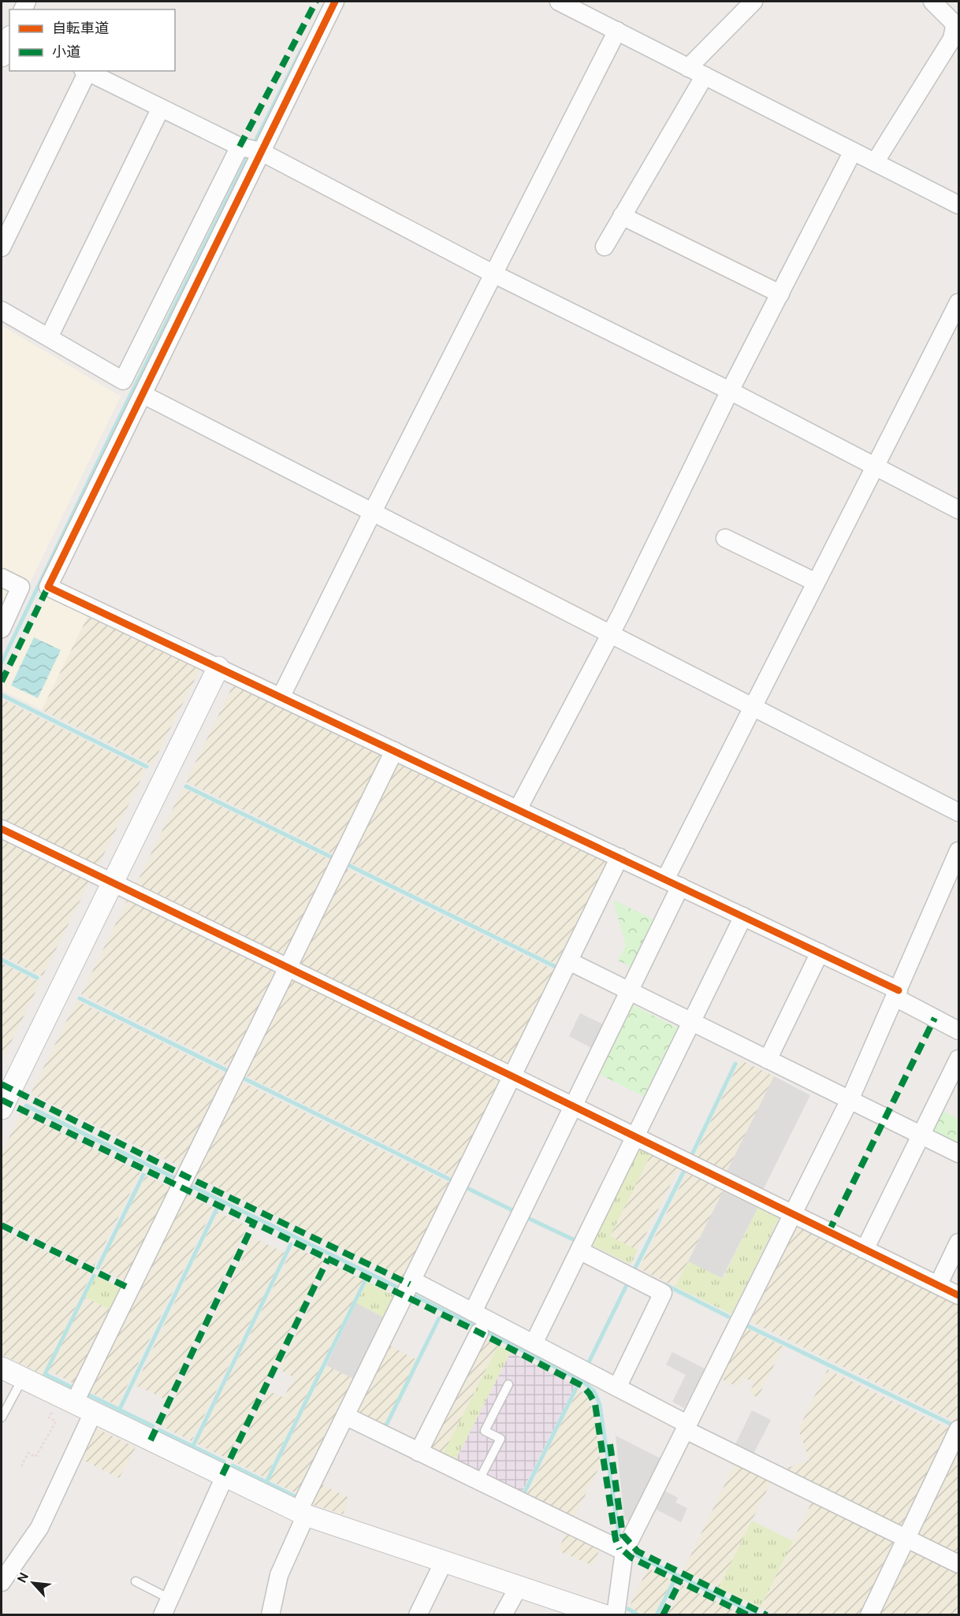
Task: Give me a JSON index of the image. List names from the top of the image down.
{
  "legend": ["自転車道", "小道"],
  "north": "top left"
}
